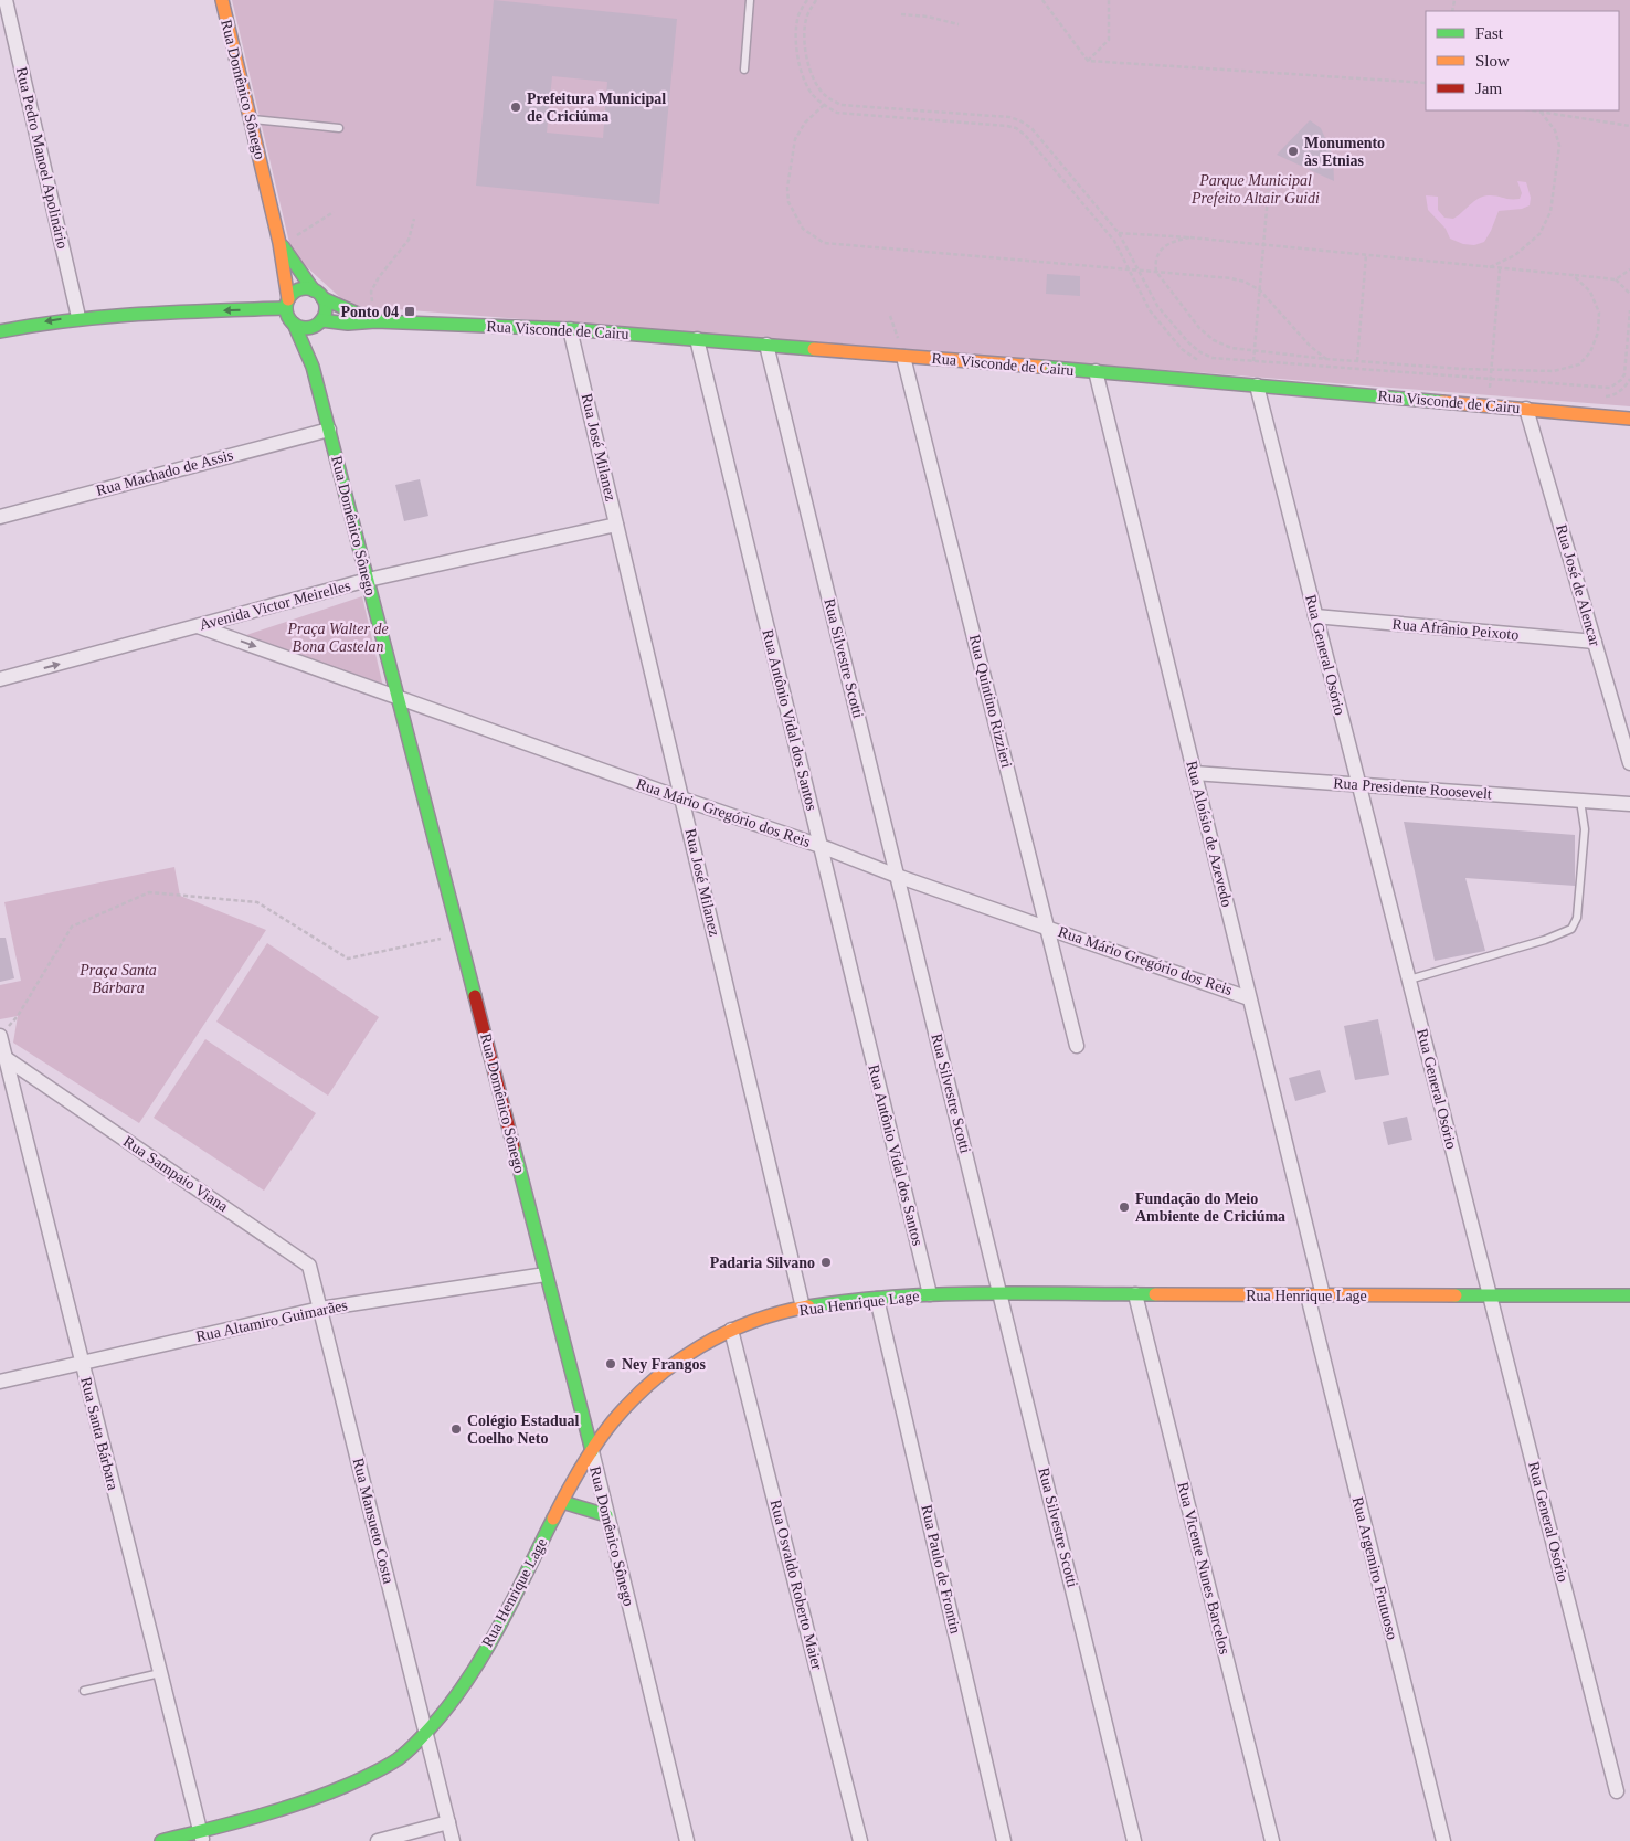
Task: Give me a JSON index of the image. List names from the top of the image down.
{
  "streets": {
    "street": [
      "Rua Domênico Sônego",
      "Rua Pedro Manoel Apolinário",
      "Rua Visconde de Cairu",
      "Rua José Milanez",
      "Rua Machado de Assis",
      "Rua José de Alencar",
      "Avenida Victor Meirelles",
      "Rua Afrânio Peixoto",
      "Rua General Osório",
      "Rua Silvestre Scotti",
      "Rua Quintino Rizzieri",
      "Rua Antônio Vidal dos Santos",
      "Rua Presidente Roosevelt",
      "Rua Mário Gregório dos Reis",
      "Rua Aloísio de Azevedo",
      "Rua Sampaio Viana",
      "Rua Henrique Lage",
      "Rua Altamiro Guimarães",
      "Rua Santa Bárbara",
      "Rua Mansueto Costa",
      "Rua Vicente Nunes Barcelos",
      "Rua Argemiro Frutuoso",
      "Rua Paulo de Frontin",
      "Rua Osvaldo Roberto Maier"
    ]
  },
  "crossings": [
    ["Rua Domênico Sônego", "Rua Visconde de Cairu"],
    ["Rua Domênico Sônego", "Rua Machado de Assis"],
    ["Rua Domênico Sônego", "Avenida Victor Meirelles"],
    ["Rua Domênico Sônego", "Rua Mário Gregório dos Reis"],
    ["Rua Domênico Sônego", "Rua Henrique Lage"],
    ["Rua Domênico Sônego", "Rua Altamiro Guimarães"],
    ["Rua Visconde de Cairu", "Rua José Milanez"],
    ["Rua Visconde de Cairu", "Rua José de Alencar"],
    ["Rua Visconde de Cairu", "Rua General Osório"],
    ["Rua Visconde de Cairu", "Rua Silvestre Scotti"],
    ["Rua Visconde de Cairu", "Rua Quintino Rizzieri"],
    ["Rua Visconde de Cairu", "Rua Antônio Vidal dos Santos"],
    ["Rua Visconde de Cairu", "Rua Aloísio de Azevedo"],
    ["Rua José Milanez", "Avenida Victor Meirelles"],
    ["Rua José Milanez", "Rua Mário Gregório dos Reis"],
    ["Rua José Milanez", "Rua Henrique Lage"],
    ["Rua José de Alencar", "Rua Afrânio Peixoto"],
    ["Avenida Victor Meirelles", "Rua Mário Gregório dos Reis"],
    ["Rua Afrânio Peixoto", "Rua General Osório"],
    ["Rua General Osório", "Rua Presidente Roosevelt"],
    ["Rua General Osório", "Rua Henrique Lage"],
    ["Rua Silvestre Scotti", "Rua Mário Gregório dos Reis"],
    ["Rua Silvestre Scotti", "Rua Henrique Lage"],
    ["Rua Quintino Rizzieri", "Rua Mário Gregório dos Reis"],
    ["Rua Antônio Vidal dos Santos", "Rua Mário Gregório dos Reis"],
    ["Rua Antônio Vidal dos Santos", "Rua Henrique Lage"],
    ["Rua Presidente Roosevelt", "Rua Aloísio de Azevedo"],
    ["Rua Mário Gregório dos Reis", "Rua Aloísio de Azevedo"],
    ["Rua Aloísio de Azevedo", "Rua Henrique Lage"],
    ["Rua Sampaio Viana", "Rua Altamiro Guimarães"],
    ["Rua Sampaio Viana", "Rua Santa Bárbara"],
    ["Rua Sampaio Viana", "Rua Mansueto Costa"],
    ["Rua Henrique Lage", "Rua Santa Bárbara"],
    ["Rua Henrique Lage", "Rua Mansueto Costa"],
    ["Rua Henrique Lage", "Rua Vicente Nunes Barcelos"],
    ["Rua Henrique Lage", "Rua Argemiro Frutuoso"],
    ["Rua Henrique Lage", "Rua Paulo de Frontin"],
    ["Rua Henrique Lage", "Rua Osvaldo Roberto Maier"],
    ["Rua Altamiro Guimarães", "Rua Santa Bárbara"],
    ["Rua Altamiro Guimarães", "Rua Mansueto Costa"]
  ],
  "parks": ["Parque Municipal Prefeito Altair Guidi", "Praça Walter de Bona Castelan", "Praça Santa Bárbara"],
  "places": {
    "other": [
      "Prefeitura Municipal de Criciúma",
      "Monumento às Etnias",
      "Fundação do Meio Ambiente de Criciúma",
      "Padaria Silvano",
      "Ney Frangos",
      "Colégio Estadual Coelho Neto"
    ],
    "transit": ["Ponto 04"]
  },
  "legend": ["Fast", "Slow", "Jam"]
}
